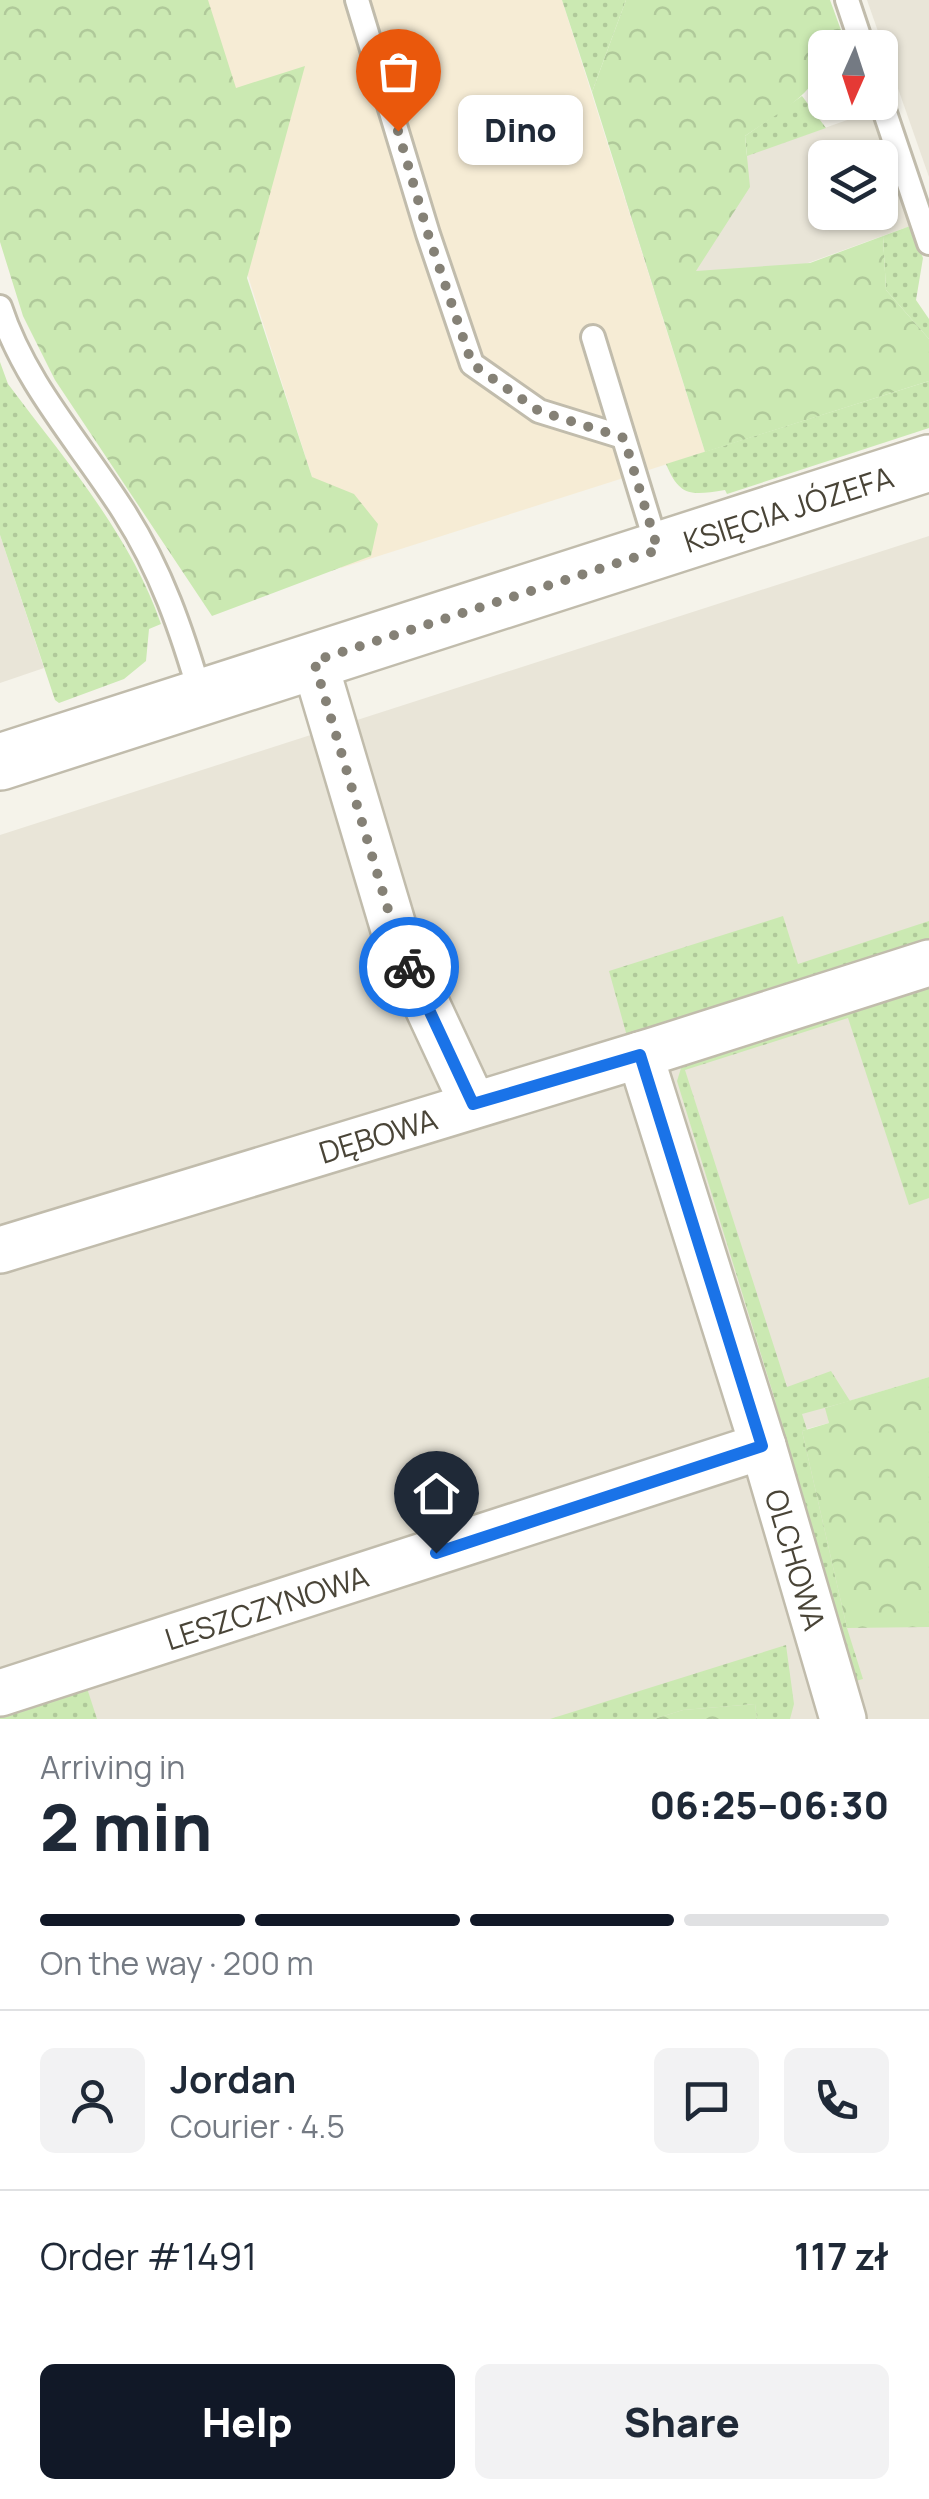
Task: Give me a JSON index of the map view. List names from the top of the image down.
{
  "streets": {
    "street": [
      "KSIĘCIA JÓZEFA",
      "DĘBOWA",
      "OLCHOWA",
      "LESZCZYNOWA"
    ]
  },
  "crossings": [
    ["DĘBOWA", "OLCHOWA"],
    ["OLCHOWA", "LESZCZYNOWA"]
  ],
  "places": ["Dino"],
  "north": "bottom",
  "page": {
    "bubble": "Dino",
    "heading": ["2 min", "Arriving in", "06:25–06:30"],
    "panel": [
      "Jordan",
      "Courier · 4.5",
      "Order #1491",
      "117 zł"
    ],
    "bar": "On the way · 200 m",
    "buttons": ["Help", "Share"]
  }
}
